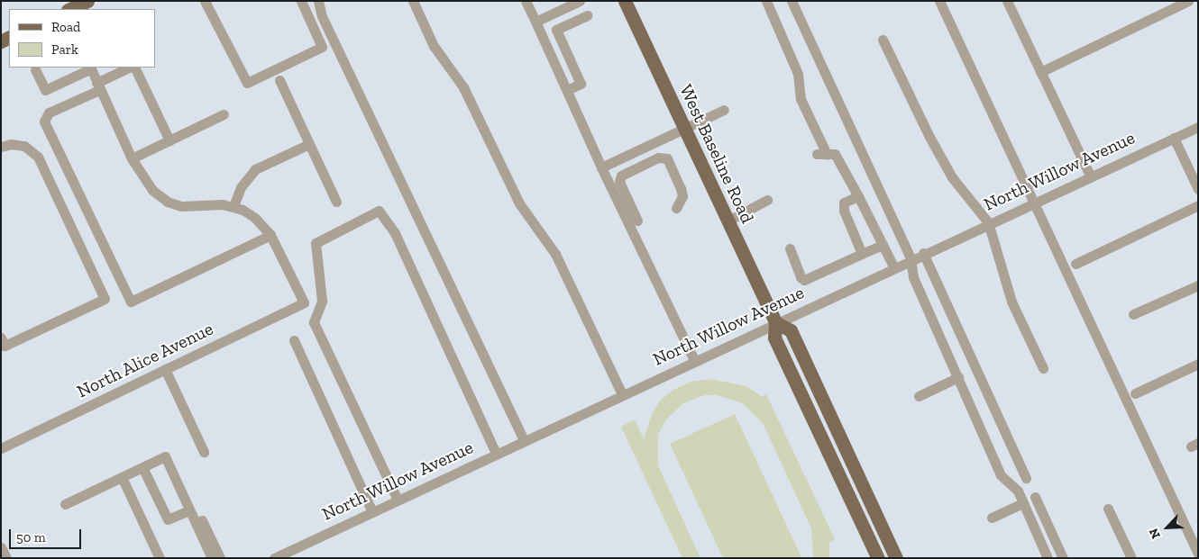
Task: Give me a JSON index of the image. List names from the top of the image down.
{
  "streets": {
    "main road": ["West Baseline Road"],
    "street": ["North Willow Avenue", "North Alice Avenue"]
  },
  "crossings": [
    ["West Baseline Road", "North Willow Avenue"]
  ],
  "legend": ["Road", "Park"],
  "scale_bar": "50 m",
  "north": "bottom left"
}
